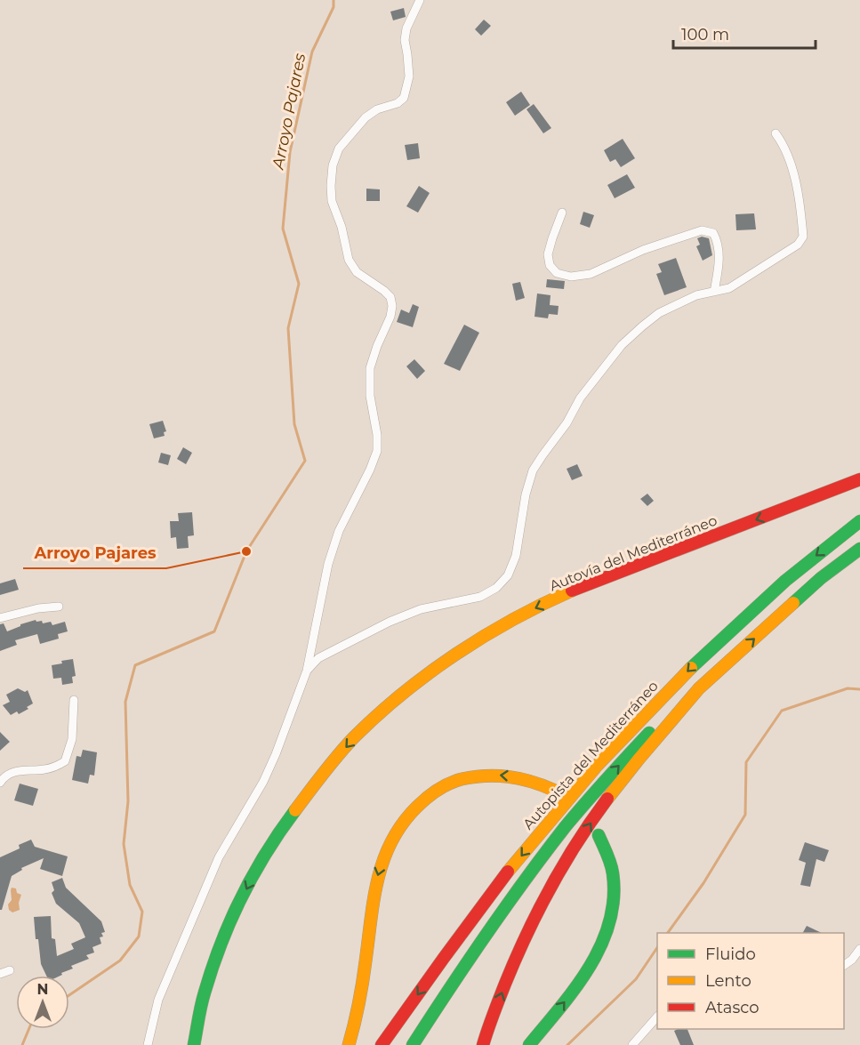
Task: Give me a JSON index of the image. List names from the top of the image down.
{
  "streets": {
    "highway": ["Autovía del Mediterráneo", "Autopista del Mediterráneo"]
  },
  "one_way": ["Autovía del Mediterráneo"],
  "water": ["Arroyo Pajares"],
  "places": ["Arroyo Pajares"],
  "legend": ["Fluido", "Lento", "Atasco"],
  "scale_bar": "100 m",
  "north": "top"
}
